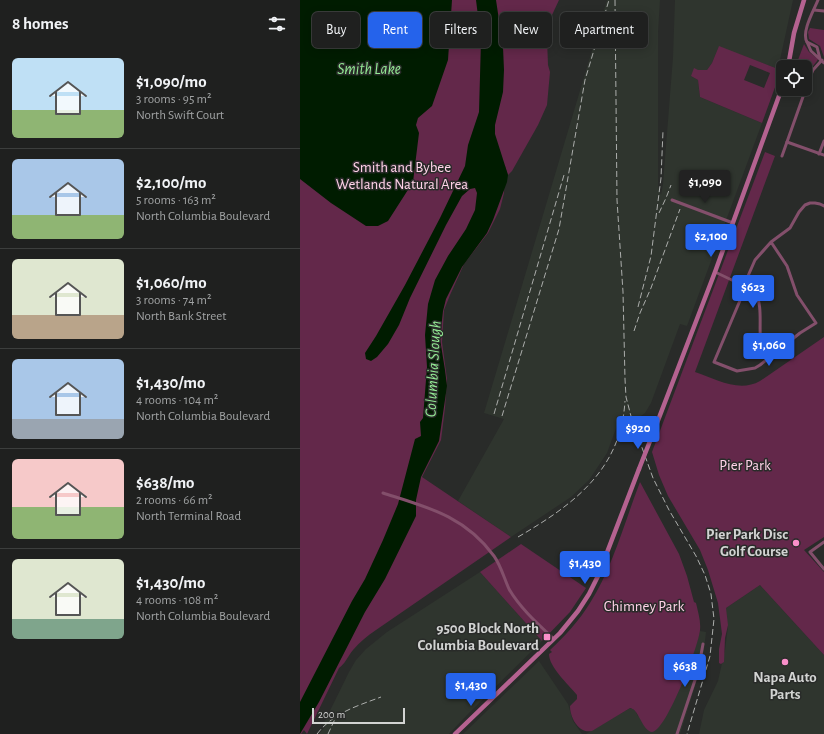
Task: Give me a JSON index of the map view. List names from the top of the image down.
{
  "water": ["Smith Lake", "Columbia Slough"],
  "parks": ["Smith and Bybee Wetlands Natural Area", "Pier Park", "Chimney Park"],
  "places": {
    "other": ["Pier Park Disc Golf Course", "Napa Auto Parts"],
    "transit": ["9500 Block North Columbia Boulevard"]
  },
  "scale_bar": "200 m",
  "page": {
    "heading": "8 homes",
    "chip": [
      "Buy",
      "Rent",
      "Filters",
      "New",
      "Apartment"
    ],
    "list": [
      {
        "name": "$1,090/mo",
        "note": "3 rooms · 95 m² · North Swift Court"
      },
      {
        "name": "$2,100/mo",
        "note": "5 rooms · 163 m² · North Columbia Boulevard"
      },
      {
        "name": "$1,060/mo",
        "note": "3 rooms · 74 m² · North Bank Street"
      },
      {
        "name": "$1,430/mo",
        "note": "4 rooms · 104 m² · North Columbia Boulevard"
      },
      {
        "name": "$638/mo",
        "note": "2 rooms · 66 m² · North Terminal Road"
      },
      {
        "name": "$1,430/mo",
        "note": "4 rooms · 108 m² · North Columbia Boulevard"
      }
    ],
    "price": [
      "$1,090",
      "$2,100",
      "$623",
      "$1,060",
      "$920",
      "$1,430",
      "$638",
      "$1,430"
    ],
    "scale": "200 m"
  }
}
